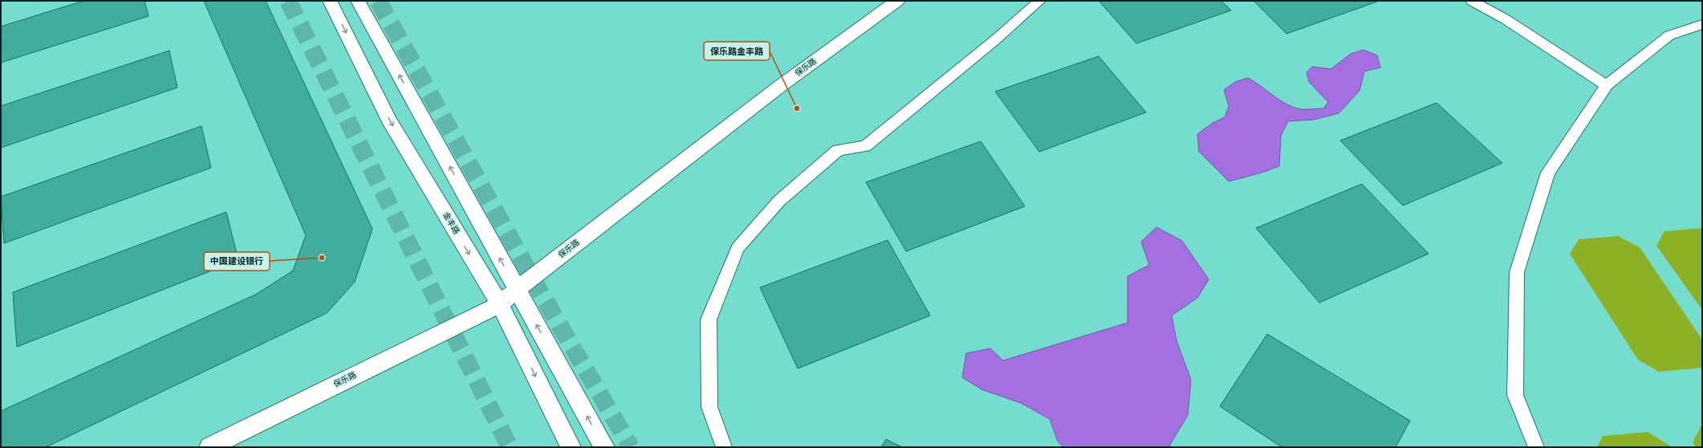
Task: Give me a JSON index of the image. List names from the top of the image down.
{
  "streets": {
    "main road": ["保乐路", "金丰路"]
  },
  "crossings": [
    ["保乐路", "金丰路"]
  ],
  "places": ["保乐路金丰路", "中国建设银行"]
}
